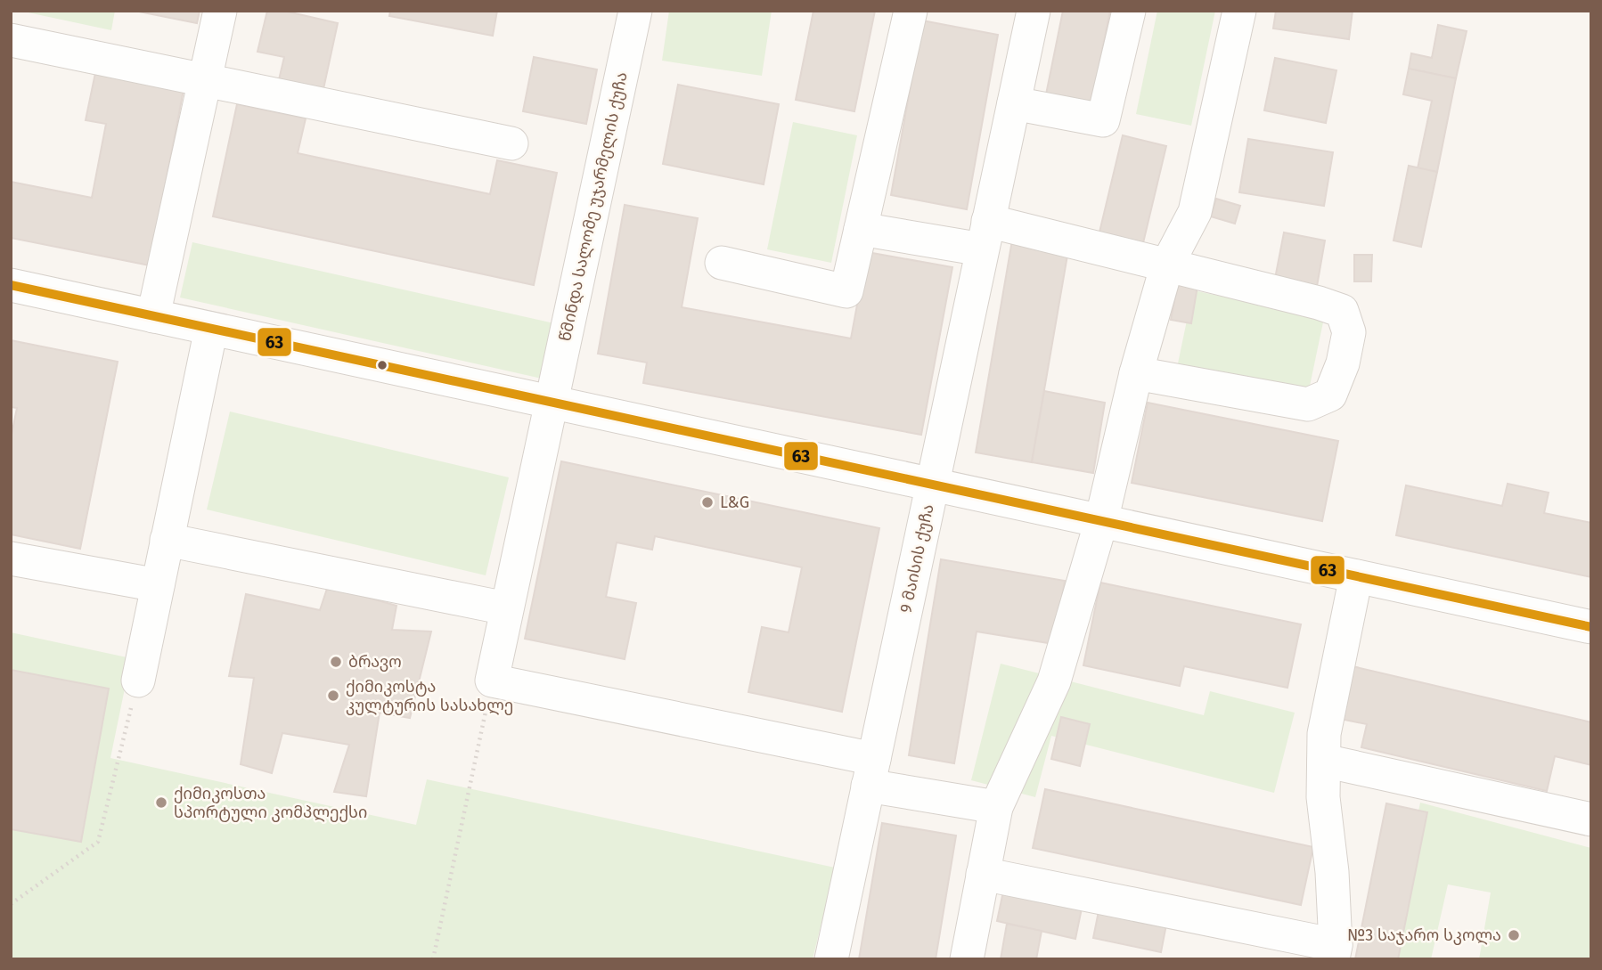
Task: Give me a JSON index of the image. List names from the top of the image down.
{
  "streets": {
    "street": ["წმინდა სალომე უჯარმელის ქუჩა", "9 მაისის ქუჩა"]
  },
  "places": [
    "L&G",
    "ბრავო",
    "ქიმიკოსტა კულტურის სასახლე",
    "ქიმიკოსთა სპორტული კომპლექსი",
    "№3 საჯარო სკოლა"
  ],
  "lines": ["transit line 63"]
}
